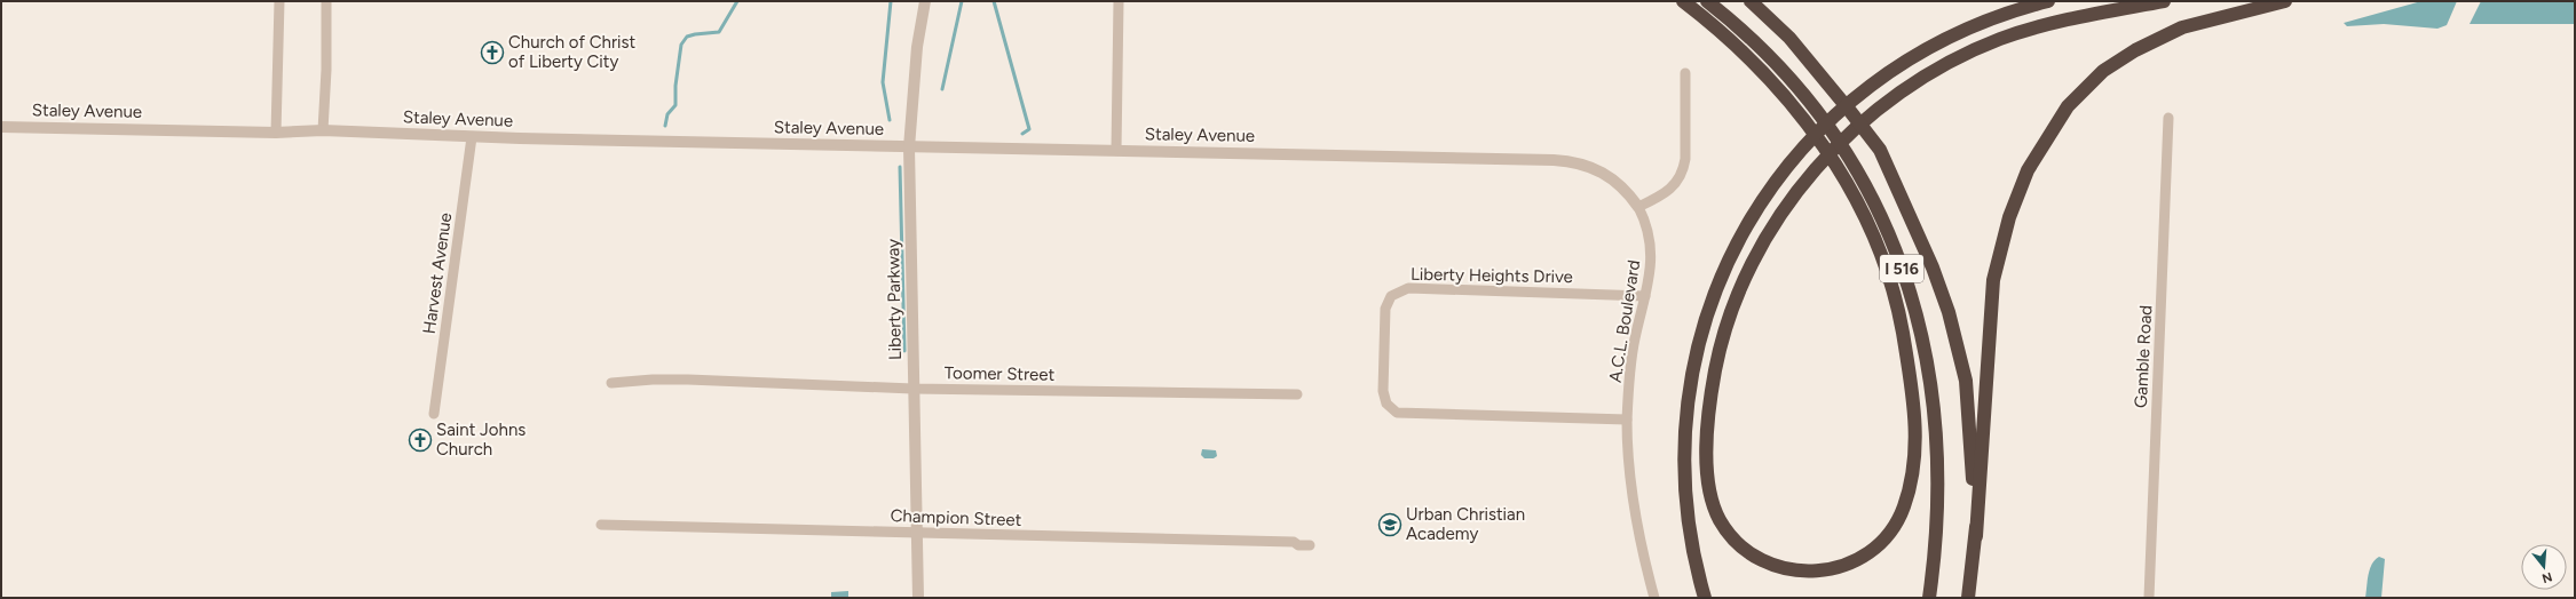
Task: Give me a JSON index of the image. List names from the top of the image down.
{
  "streets": {
    "highway": ["I 516"],
    "street": [
      "Staley Avenue",
      "Harvest Avenue",
      "Liberty Heights Drive",
      "Liberty Parkway",
      "A.C.L. Boulevard",
      "Gamble Road",
      "Toomer Street",
      "Champion Street"
    ]
  },
  "crossings": [
    ["Staley Avenue", "Harvest Avenue"],
    ["Staley Avenue", "Liberty Parkway"],
    ["Staley Avenue", "A.C.L. Boulevard"],
    ["Liberty Heights Drive", "A.C.L. Boulevard"],
    ["Liberty Parkway", "Toomer Street"],
    ["Liberty Parkway", "Champion Street"]
  ],
  "places": {
    "church": ["Church of Christ of Liberty City", "Saint Johns Church"],
    "school or university": ["Urban Christian Academy"]
  },
  "north": "bottom"
}
